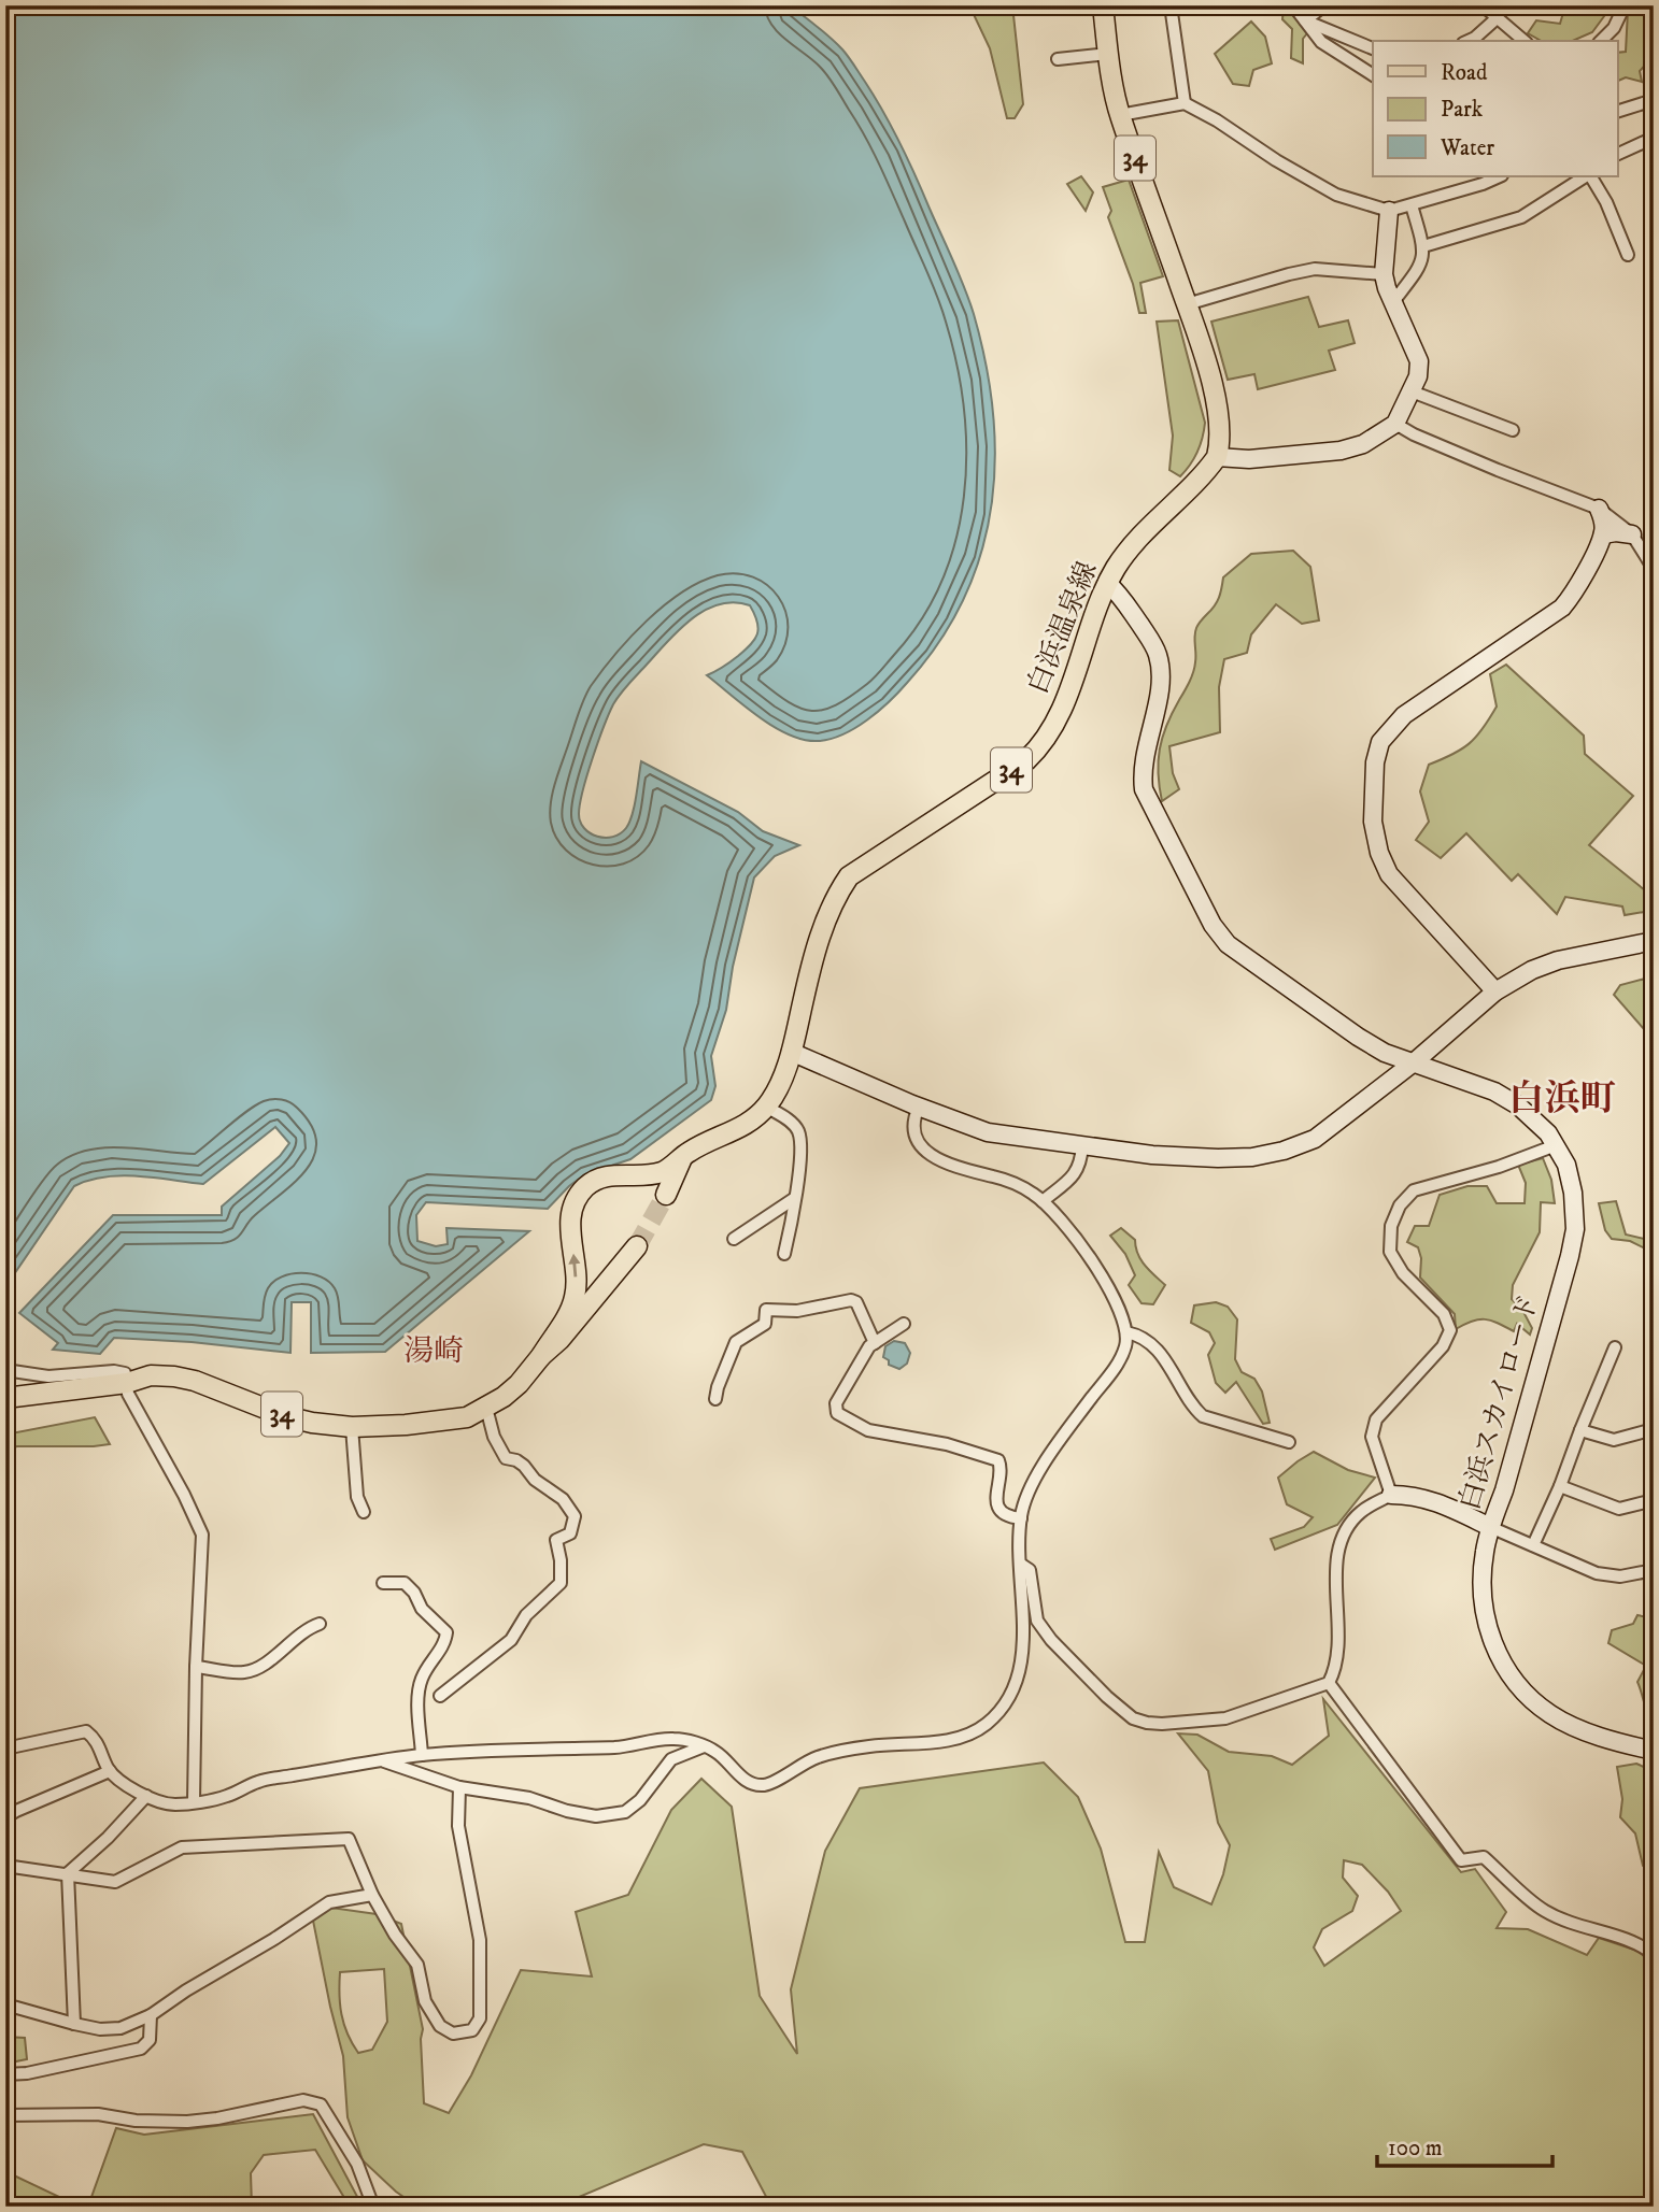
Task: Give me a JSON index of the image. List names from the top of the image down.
{
  "streets": {
    "main road": ["34", "白浜温泉線"],
    "street": ["白浜スカイロード"]
  },
  "crossings": [
    ["34", "白浜温泉線"],
    ["白浜温泉線", "白浜スカイロード"]
  ],
  "districts": ["白浜町", "湯崎"],
  "legend": ["Road", "Park", "Water"],
  "scale_bar": "100 m"
}
